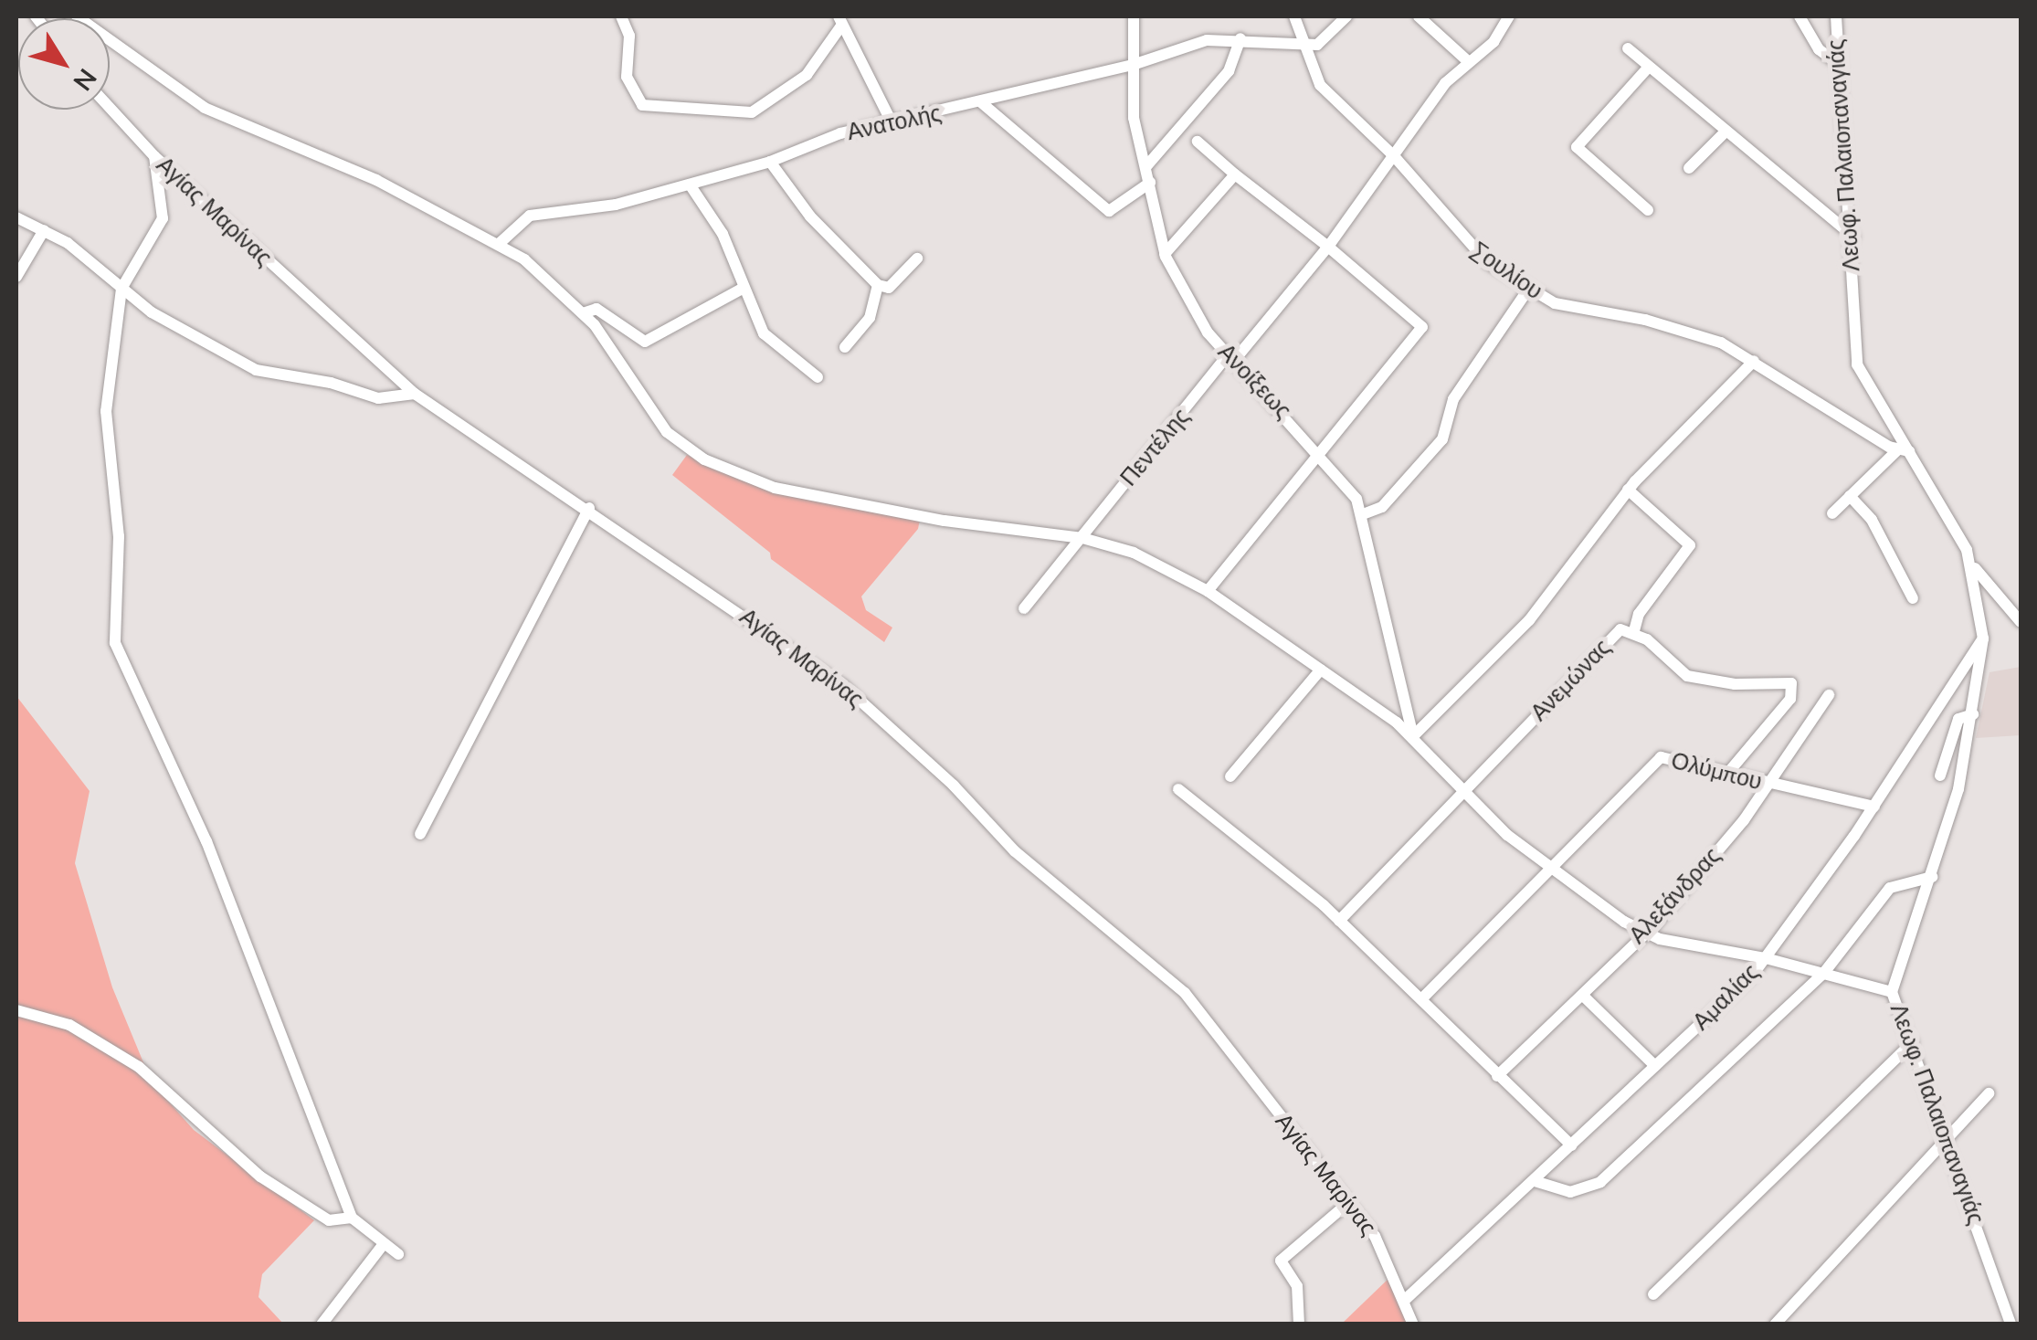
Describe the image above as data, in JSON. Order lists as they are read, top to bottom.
{
  "streets": {
    "street": [
      "Ανατολής",
      "Λεωφ. Παλαιοπαναγιάς",
      "Αγίας Μαρίνας",
      "Σουλίου",
      "Ανοίξεως",
      "Πεντέλης",
      "Ανεμώνας",
      "Ολύμπου",
      "Αλεξάνδρας",
      "Αμαλίας"
    ]
  },
  "crossings": [
    ["Ανατολής", "Σουλίου"],
    ["Ανατολής", "Ανοίξεως"],
    ["Λεωφ. Παλαιοπαναγιάς", "Σουλίου"],
    ["Λεωφ. Παλαιοπαναγιάς", "Αμαλίας"],
    ["Αγίας Μαρίνας", "Αμαλίας"],
    ["Σουλίου", "Πεντέλης"],
    ["Ανοίξεως", "Πεντέλης"],
    ["Ανεμώνας", "Ολύμπου"],
    ["Ολύμπου", "Αλεξάνδρας"],
    ["Ολύμπου", "Αμαλίας"]
  ],
  "north": "bottom right"
}
